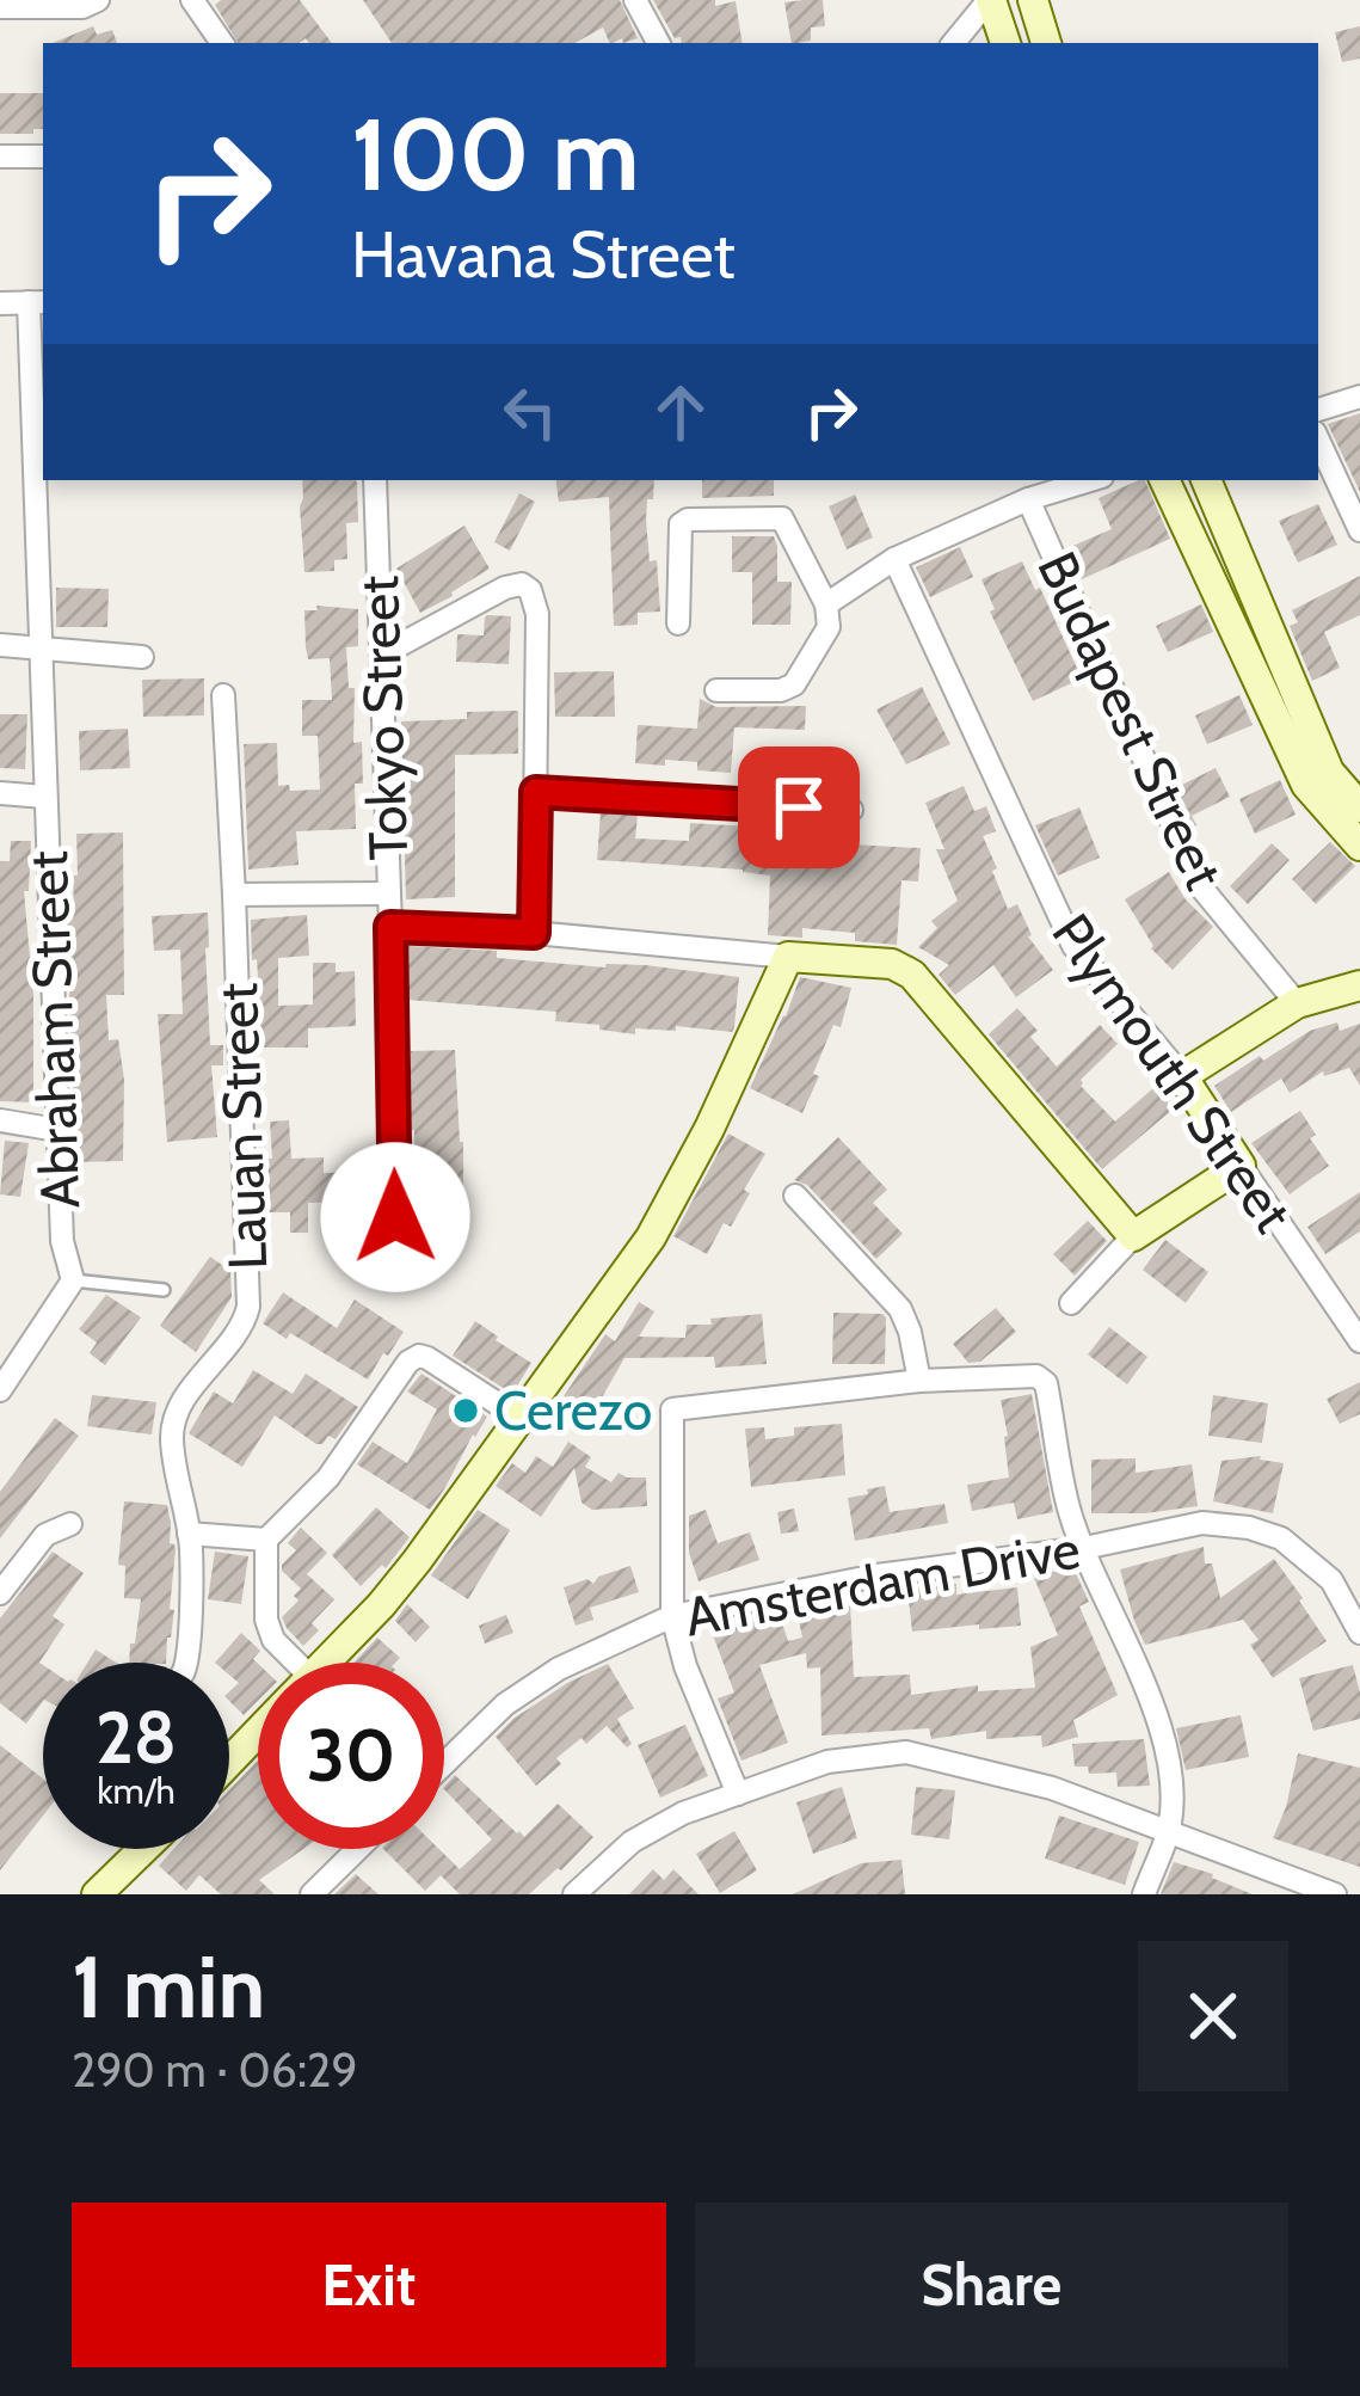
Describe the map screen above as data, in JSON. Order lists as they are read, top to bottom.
{
  "streets": {
    "street": [
      "Tokyo Street",
      "Budapest Street",
      "Abraham Street",
      "Plymouth Street",
      "Lauan Street",
      "Amsterdam Drive"
    ]
  },
  "places": ["Cerezo"],
  "page": {
    "turn": ["100 m", "Havana Street"],
    "speed": "28 km/h",
    "limit": "30",
    "heading": ["1 min", "290 m · 06:29"],
    "buttons": ["Exit", "Share"]
  }
}
